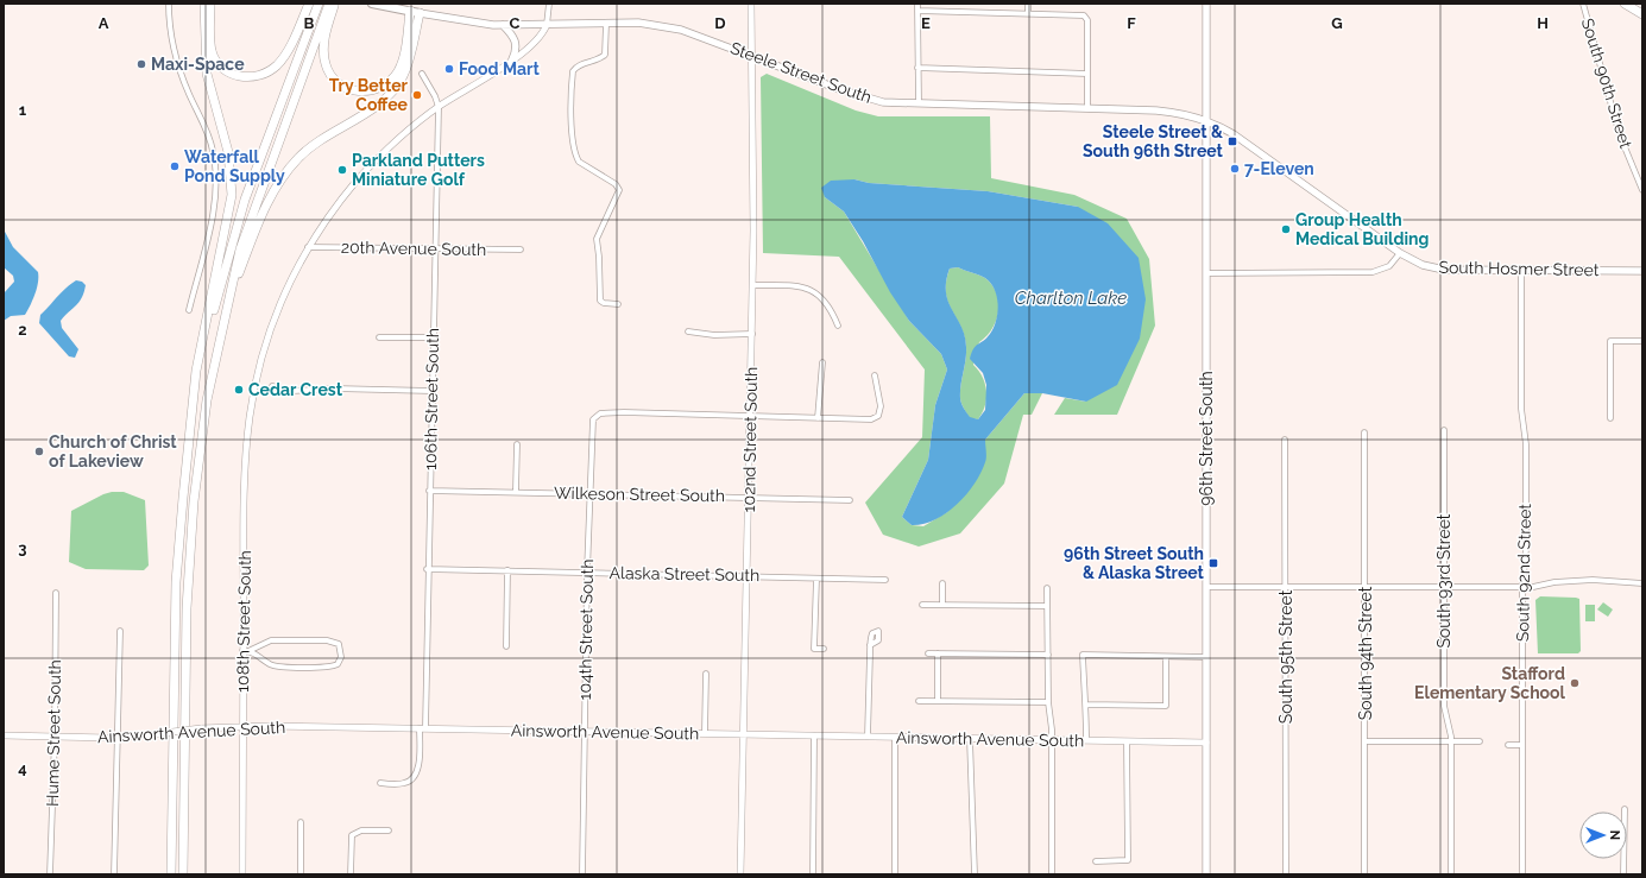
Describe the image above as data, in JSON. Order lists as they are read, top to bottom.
{
  "streets": {
    "main road": ["Steele Street South", "South Hosmer Street", "96th Street South"],
    "street": [
      "South 90th Street",
      "20th Avenue South",
      "106th Street South",
      "102nd Street South",
      "Wilkeson Street South",
      "South 92nd Street",
      "Alaska Street South",
      "South 93rd Street",
      "108th Street South",
      "104th Street South",
      "South 94th Street",
      "South 95th Street",
      "Ainsworth Avenue South",
      "Hume Street South"
    ]
  },
  "crossings": [
    ["Steele Street South", "South Hosmer Street"],
    ["Steele Street South", "96th Street South"],
    ["Steele Street South", "102nd Street South"],
    ["Steele Street South", "108th Street South"],
    ["20th Avenue South", "106th Street South"],
    ["20th Avenue South", "108th Street South"],
    ["South Hosmer Street", "96th Street South"],
    ["South Hosmer Street", "South 92nd Street"],
    ["106th Street South", "Wilkeson Street South"],
    ["106th Street South", "Alaska Street South"],
    ["106th Street South", "108th Street South"],
    ["106th Street South", "Ainsworth Avenue South"],
    ["96th Street South", "Ainsworth Avenue South"],
    ["102nd Street South", "Wilkeson Street South"],
    ["102nd Street South", "Alaska Street South"],
    ["102nd Street South", "104th Street South"],
    ["102nd Street South", "Ainsworth Avenue South"],
    ["Wilkeson Street South", "104th Street South"],
    ["Alaska Street South", "104th Street South"],
    ["108th Street South", "Ainsworth Avenue South"],
    ["104th Street South", "Ainsworth Avenue South"],
    ["Ainsworth Avenue South", "Hume Street South"]
  ],
  "water": ["Charlton Lake"],
  "places": {
    "other": [
      "Maxi-Space",
      "Food Mart",
      "Try Better Coffee",
      "Waterfall Pond Supply",
      "7-Eleven",
      "Parkland Putters Miniature Golf",
      "Group Health Medical Building",
      "Cedar Crest",
      "Church of Christ of Lakeview",
      "Stafford Elementary School"
    ],
    "transit": ["Steele Street & South 96th Street", "96th Street South & Alaska Street"]
  },
  "north": "right",
  "grid": {
    "columns": [
      "A",
      "B",
      "C",
      "D",
      "E",
      "F",
      "G",
      "H"
    ],
    "rows": [
      "1",
      "2",
      "3",
      "4"
    ]
  }
}
